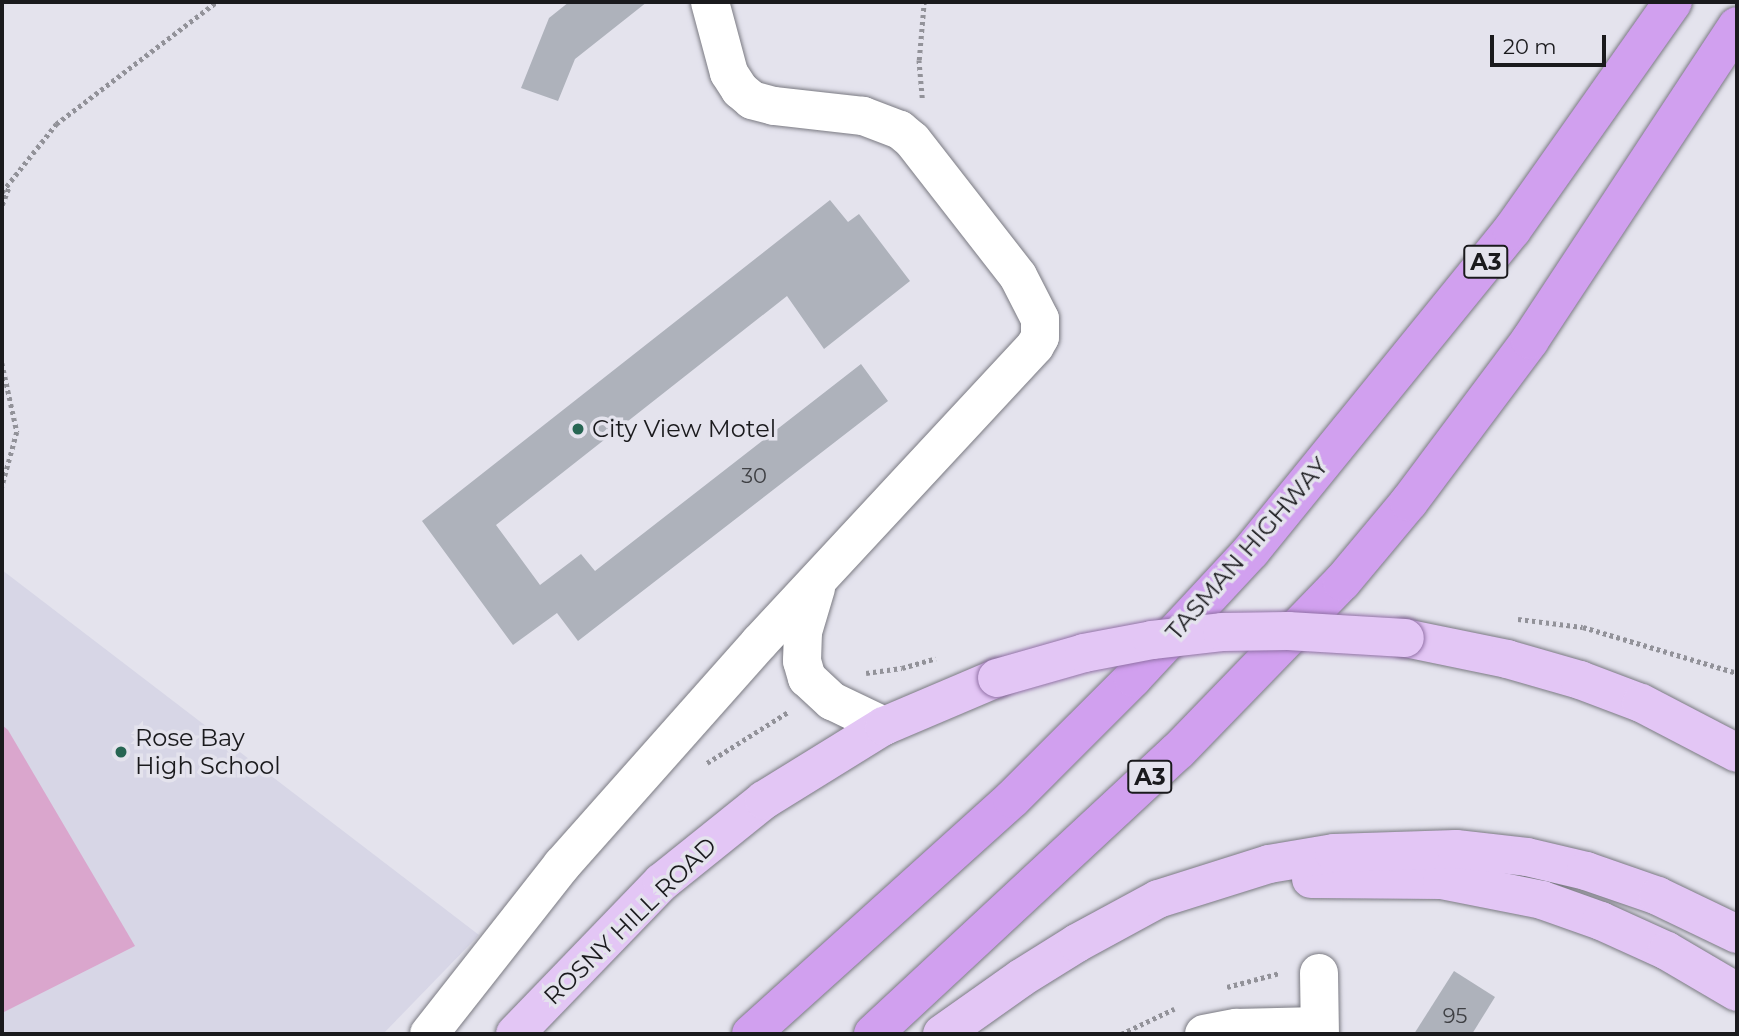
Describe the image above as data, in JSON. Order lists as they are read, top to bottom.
{
  "streets": {
    "highway": ["A3", "TASMAN HIGHWAY"],
    "main road": ["ROSNY HILL ROAD"]
  },
  "places": ["City View Motel", "Rose Bay High School"],
  "house_numbers": ["30", "95"],
  "scale_bar": "20 m"
}
